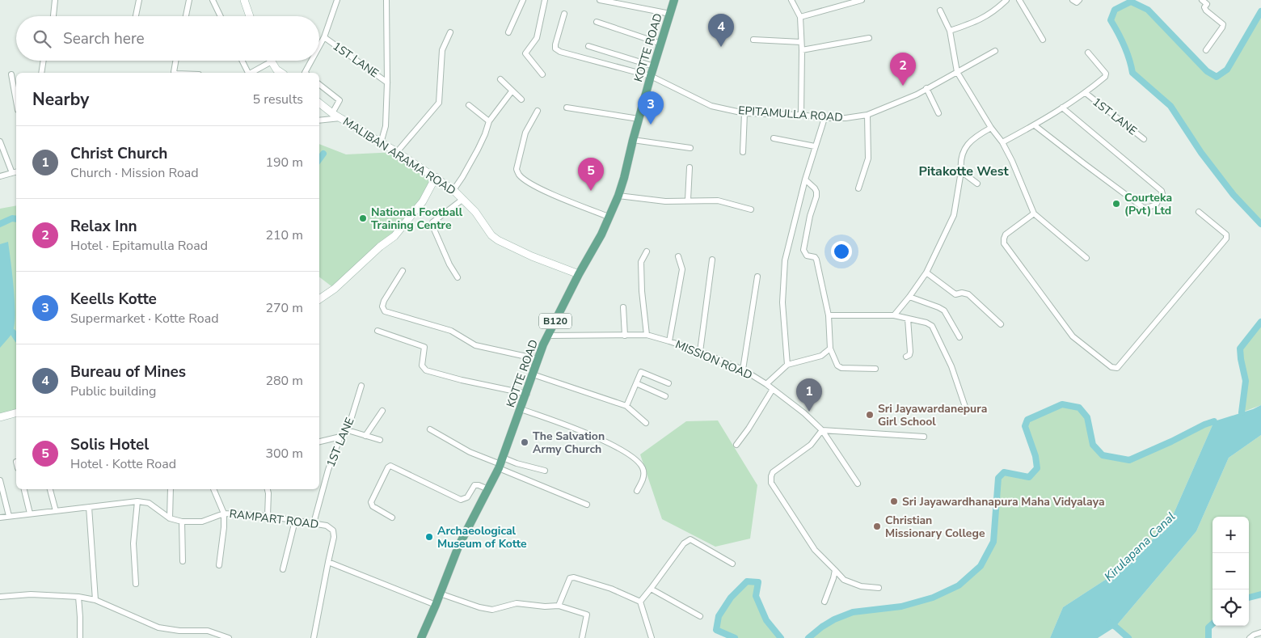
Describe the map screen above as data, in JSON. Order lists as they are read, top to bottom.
{
  "streets": {
    "main road": ["KOTTE ROAD", "B120"],
    "street": [
      "1ST LANE",
      "EPITAMULLA ROAD",
      "MALIBAN ARAMA ROAD",
      "MISSION ROAD",
      "RAMPART ROAD"
    ]
  },
  "crossings": [
    ["KOTTE ROAD", "EPITAMULLA ROAD"],
    ["KOTTE ROAD", "MALIBAN ARAMA ROAD"],
    ["KOTTE ROAD", "MISSION ROAD"],
    ["1ST LANE", "RAMPART ROAD"]
  ],
  "districts": ["Pitakotte West"],
  "water": ["Kirulapana Canal"],
  "places": [
    "Courteka (Pvt) Ltd",
    "National Football Training Centre",
    "Sri Jayawardanepura Girl School",
    "The Salvation Army Church",
    "Sri Jayawardhanapura Maha Vidyalaya",
    "Christian Missionary College",
    "Archaeological Museum of Kotte"
  ],
  "page": {
    "pins": [
      "4",
      "2",
      "3",
      "5",
      "1"
    ],
    "search": "Search here",
    "heading": ["Nearby", "5 results"],
    "list": [
      {
        "mark": "1",
        "name": "Christ Church",
        "note": "Church · Mission Road",
        "value": "190 m"
      },
      {
        "mark": "2",
        "name": "Relax Inn",
        "note": "Hotel · Epitamulla Road",
        "value": "210 m"
      },
      {
        "mark": "3",
        "name": "Keells Kotte",
        "note": "Supermarket · Kotte Road",
        "value": "270 m"
      },
      {
        "mark": "4",
        "name": "Bureau of Mines",
        "note": "Public building",
        "value": "280 m"
      },
      {
        "mark": "5",
        "name": "Solis Hotel",
        "note": "Hotel · Kotte Road",
        "value": "300 m"
      }
    ],
    "map_buttons": ["+", "−"]
  }
}
